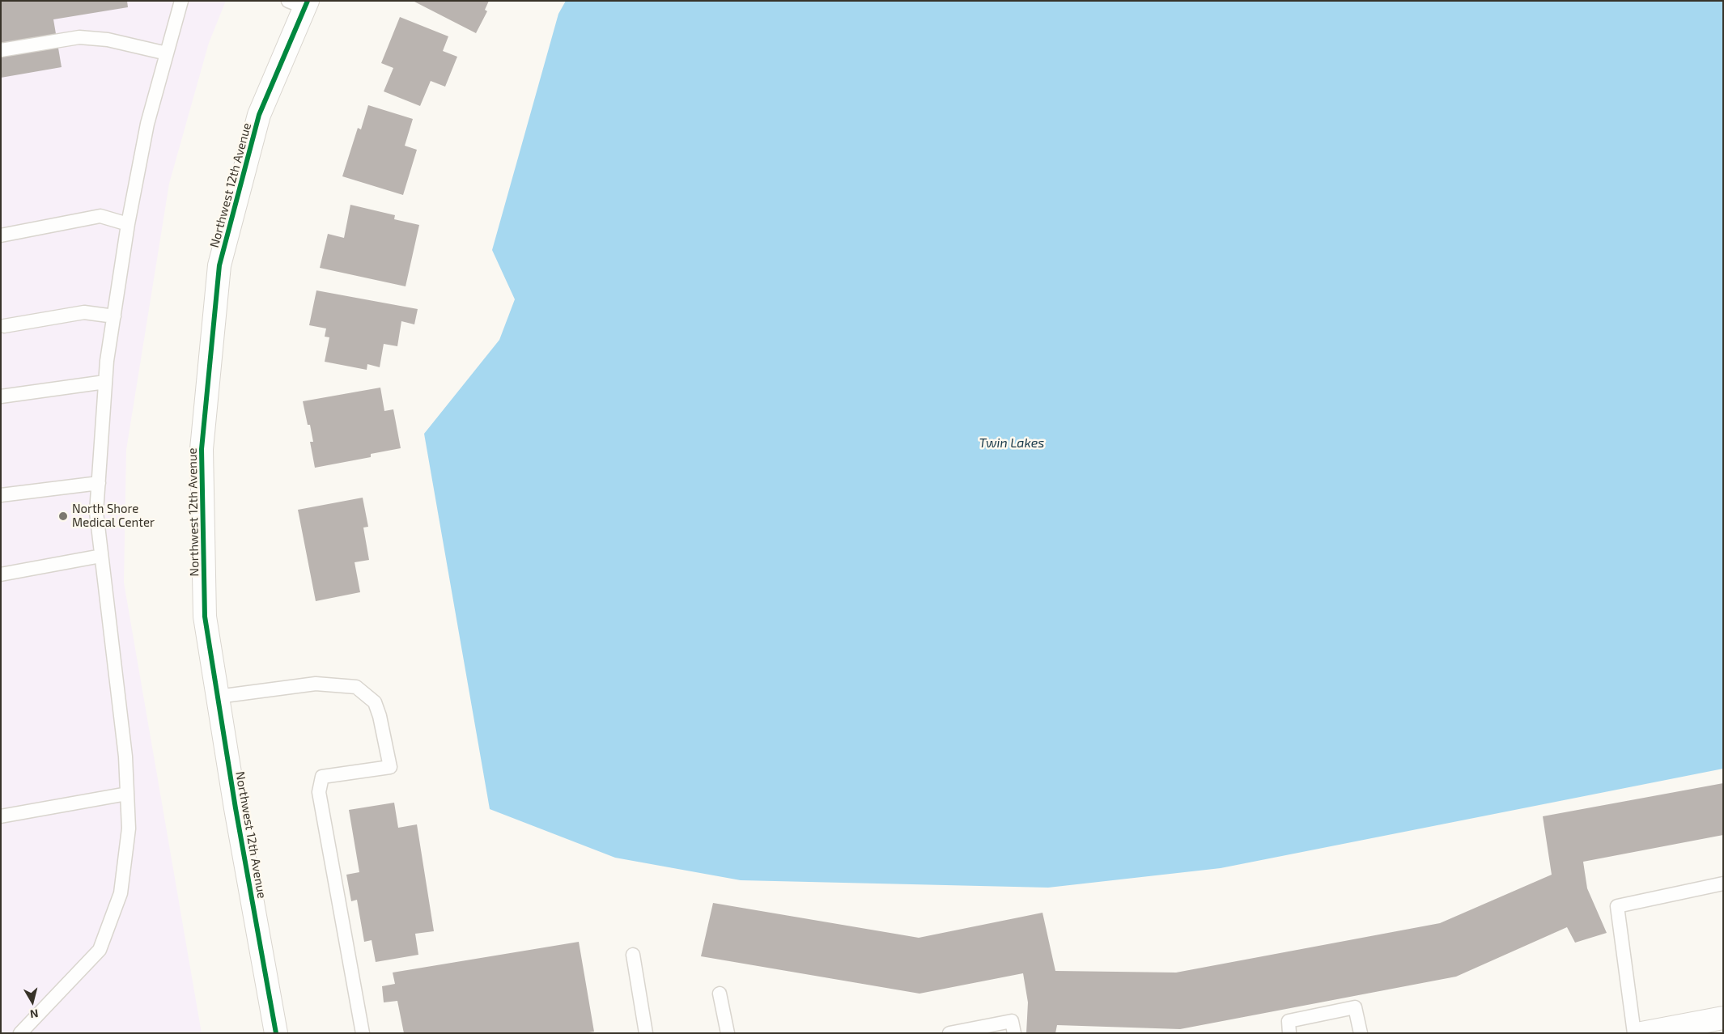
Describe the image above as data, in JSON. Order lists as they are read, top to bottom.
{
  "streets": {
    "street": ["Northwest 12th Avenue"]
  },
  "water": ["Twin Lakes"],
  "places": ["North Shore Medical Center"],
  "north": "bottom"
}
